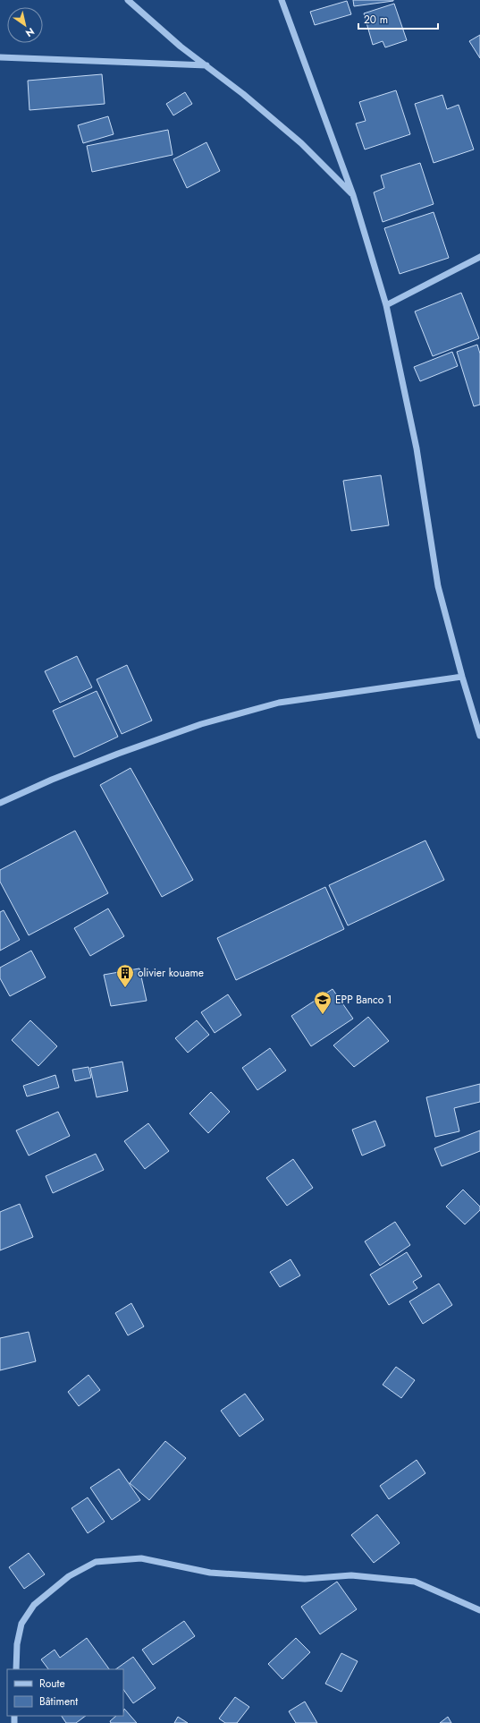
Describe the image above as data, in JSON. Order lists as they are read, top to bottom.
{
  "places": {
    "building": ["olivier kouame"],
    "school or university": ["EPP Banco 1"]
  },
  "legend": ["Route", "Bâtiment"],
  "scale_bar": "20 m",
  "north": "bottom right"
}
